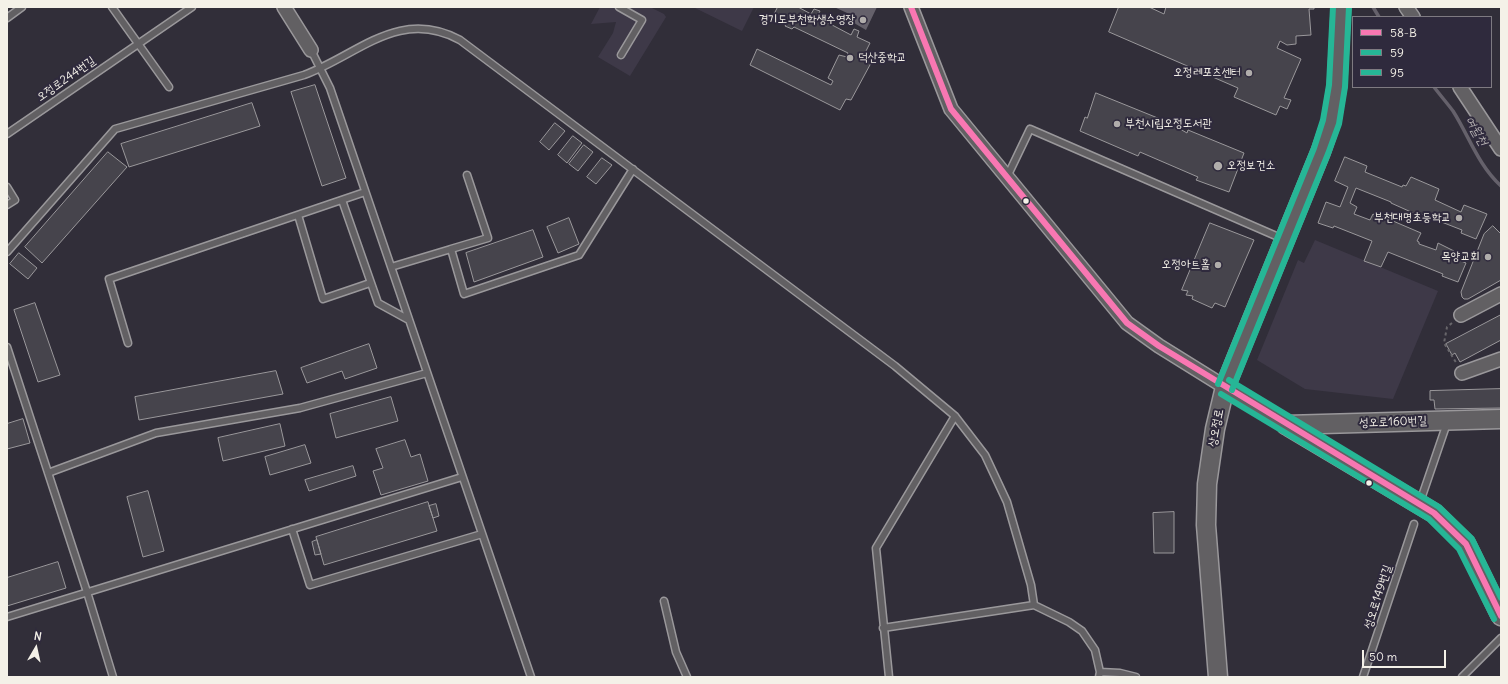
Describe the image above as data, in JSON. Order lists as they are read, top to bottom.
{
  "streets": {
    "street": ["성오로160번길", "상오정로"],
    "lane": ["오정로244번길", "성오로149번길"]
  },
  "water": ["여월천"],
  "places": [
    "경기도부천학생수영장",
    "덕산중학교",
    "오정레포츠센터",
    "부천시립오정도서관",
    "오정보건소",
    "부천대명초등학교",
    "목양교회",
    "오정아트홀"
  ],
  "lines": ["transit line 58-B", "transit line 59", "transit line 95"],
  "legend": ["58-B", "59", "95"],
  "scale_bar": "50 m",
  "north": "top"
}
